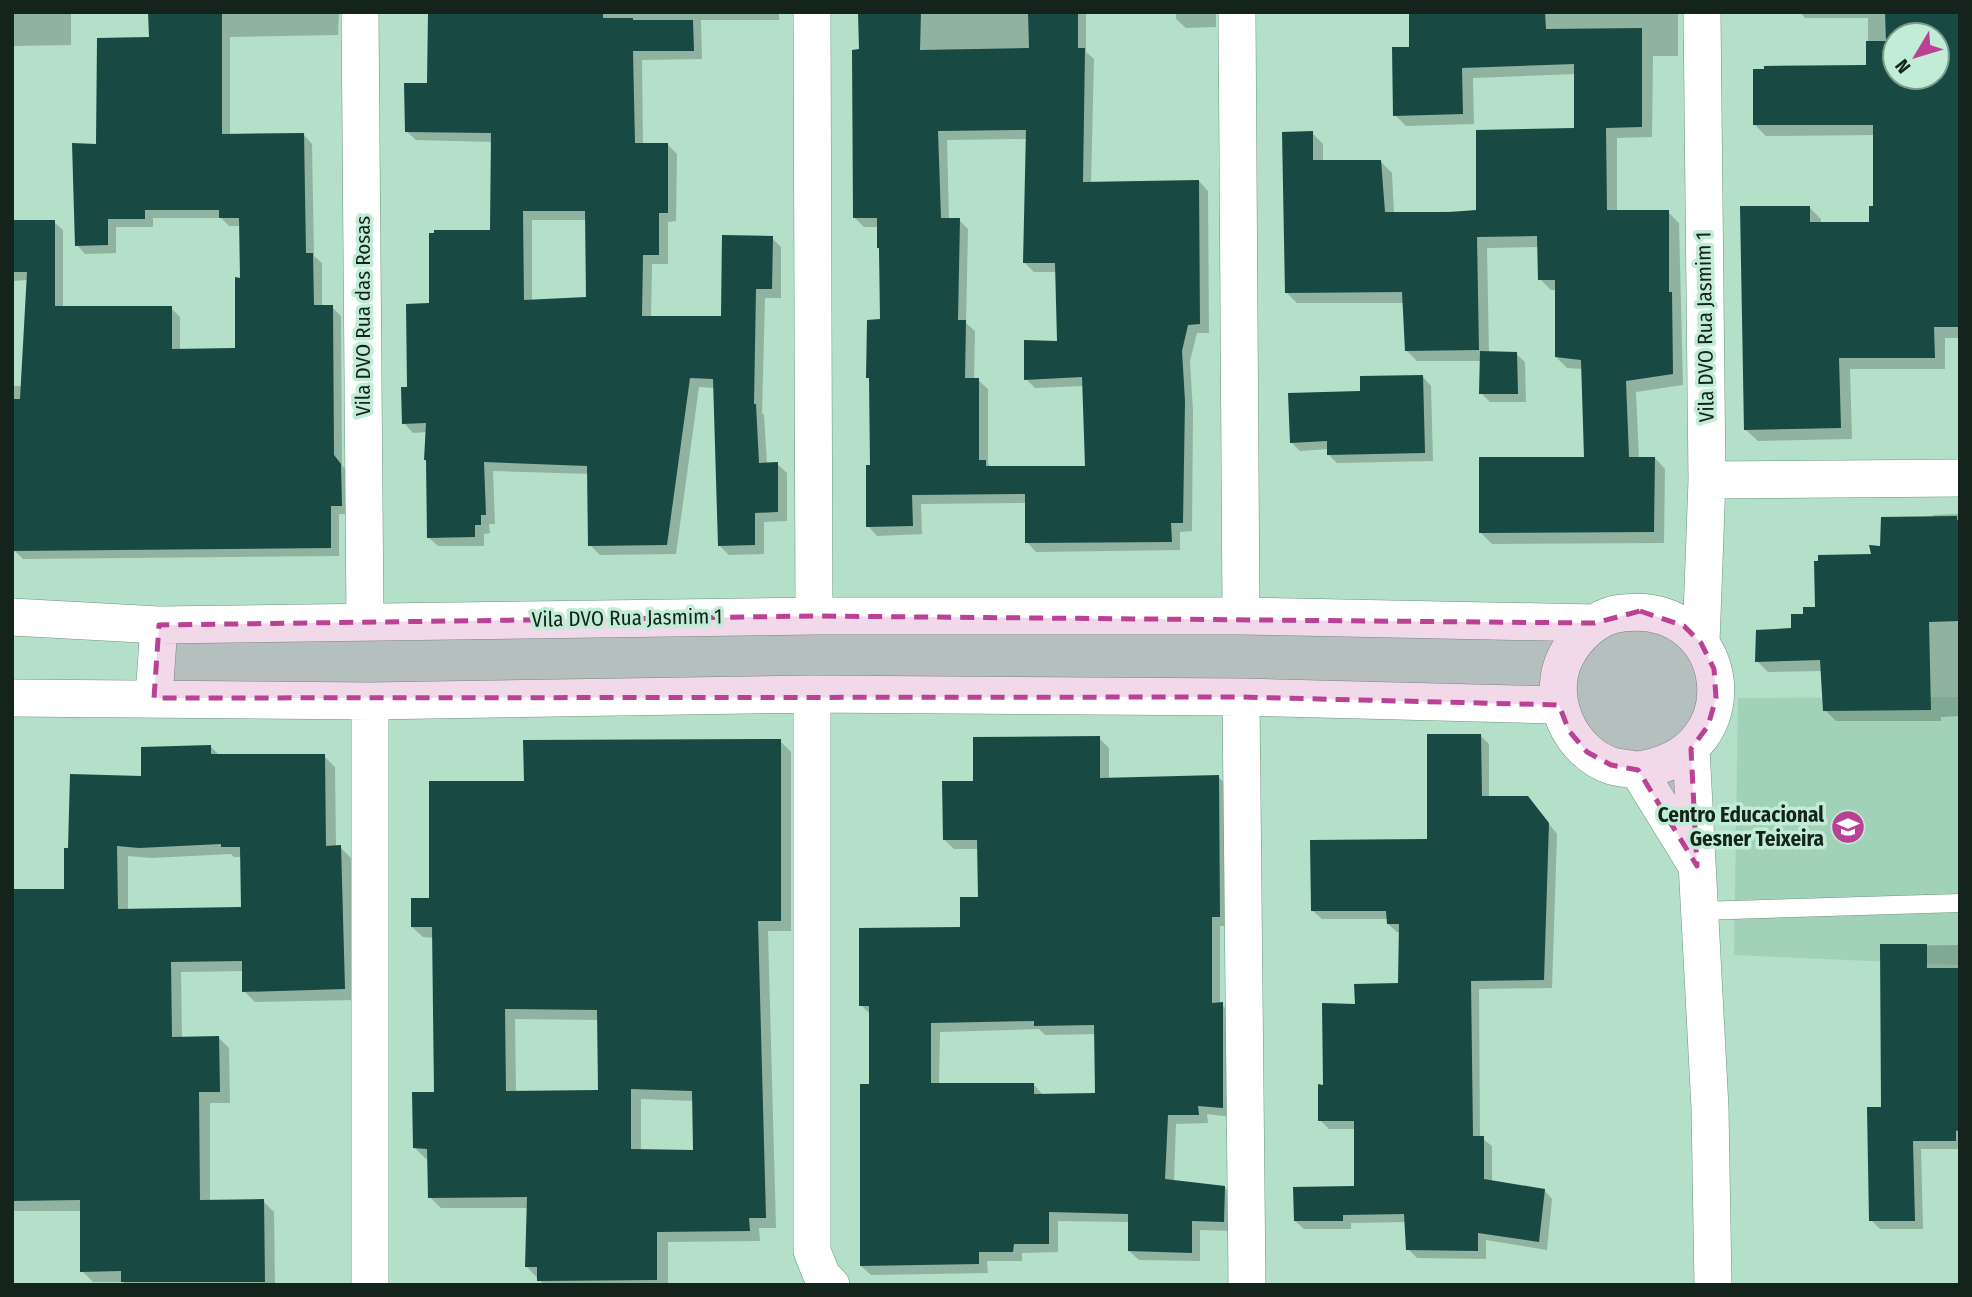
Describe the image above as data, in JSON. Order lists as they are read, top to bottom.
{
  "streets": {
    "street": ["Vila DVO Rua das Rosas", "Vila DVO Rua Jasmim 1"]
  },
  "crossings": [
    ["Vila DVO Rua das Rosas", "Vila DVO Rua Jasmim 1"]
  ],
  "places": {
    "school or university": ["Centro Educacional Gesner Teixeira"]
  },
  "north": "bottom left"
}
